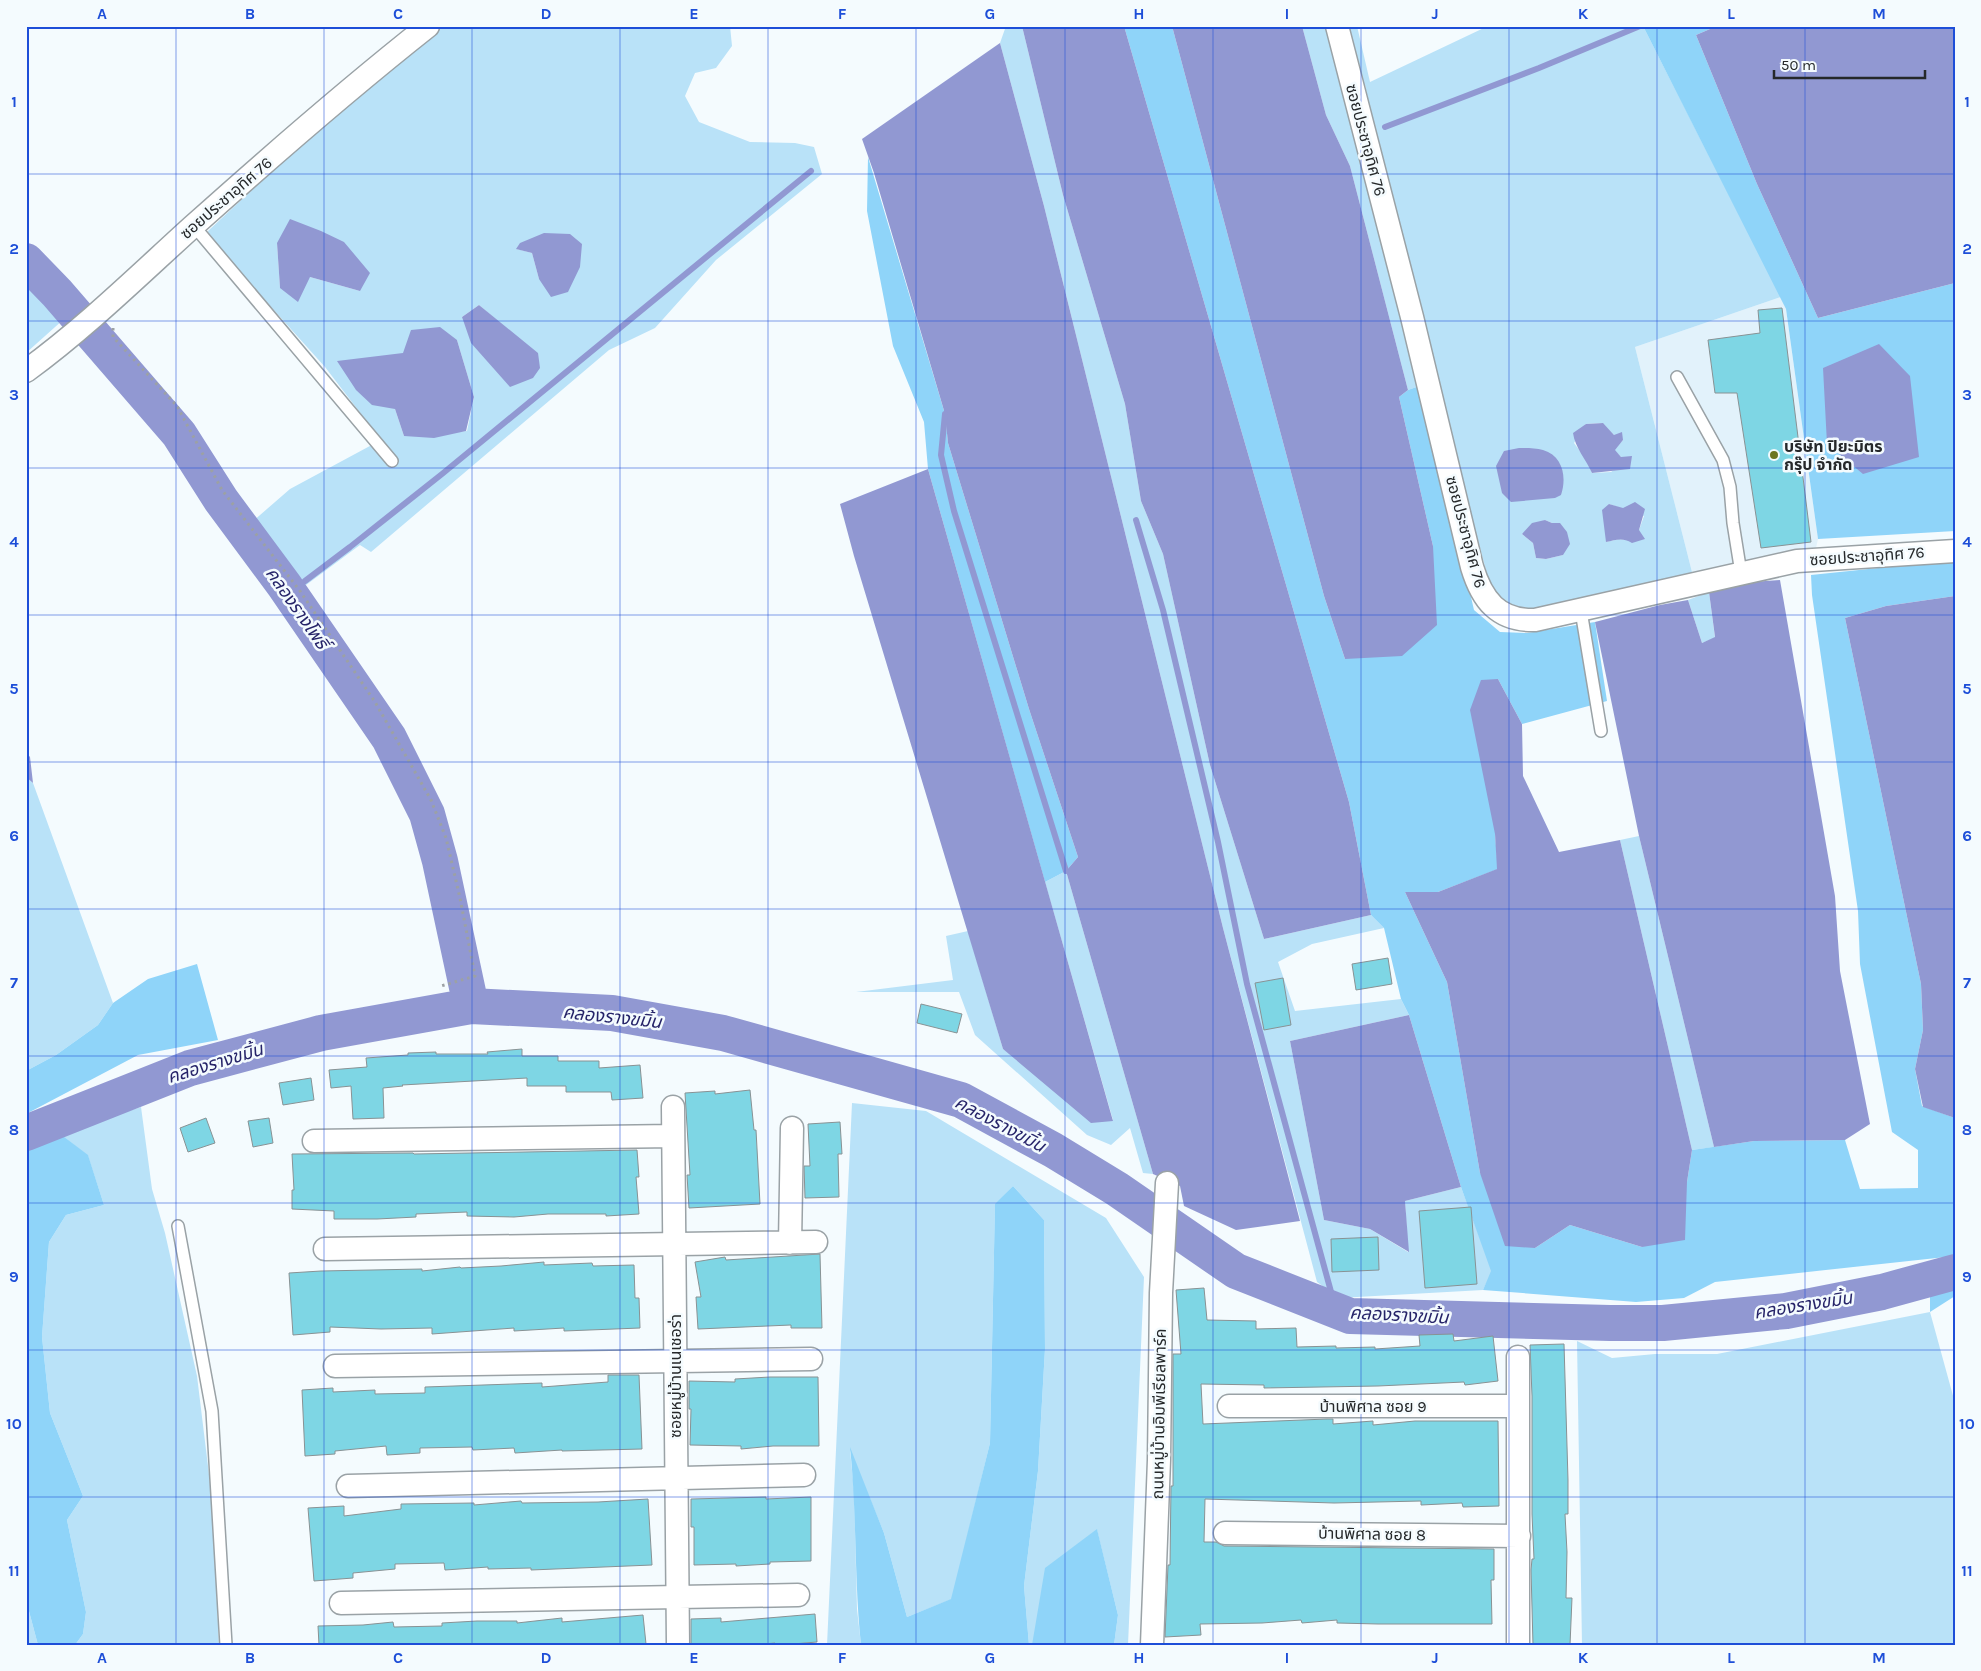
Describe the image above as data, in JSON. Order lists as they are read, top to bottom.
{
  "streets": {
    "street": [
      "ซอยประชาอุทิศ 76",
      "ซอยหมู่บ้านเนเชอร่า",
      "บ้านพิศาล ซอย 9",
      "ถนนหมู่บ้านอิมพีเรียลพาร์ค",
      "บ้านพิศาล ซอย 8"
    ]
  },
  "water": ["คลองรางโพธิ์", "คลองรางขมิ้น"],
  "places": ["บริษัท ปิยะมิตร กรุ๊ป จำกัด"],
  "scale_bar": "50 m",
  "grid": {
    "columns": [
      "A",
      "B",
      "C",
      "D",
      "E",
      "F",
      "G",
      "H",
      "I",
      "J",
      "K",
      "L",
      "M"
    ],
    "rows": [
      "1",
      "2",
      "3",
      "4",
      "5",
      "6",
      "7",
      "8",
      "9",
      "10",
      "11"
    ]
  }
}
